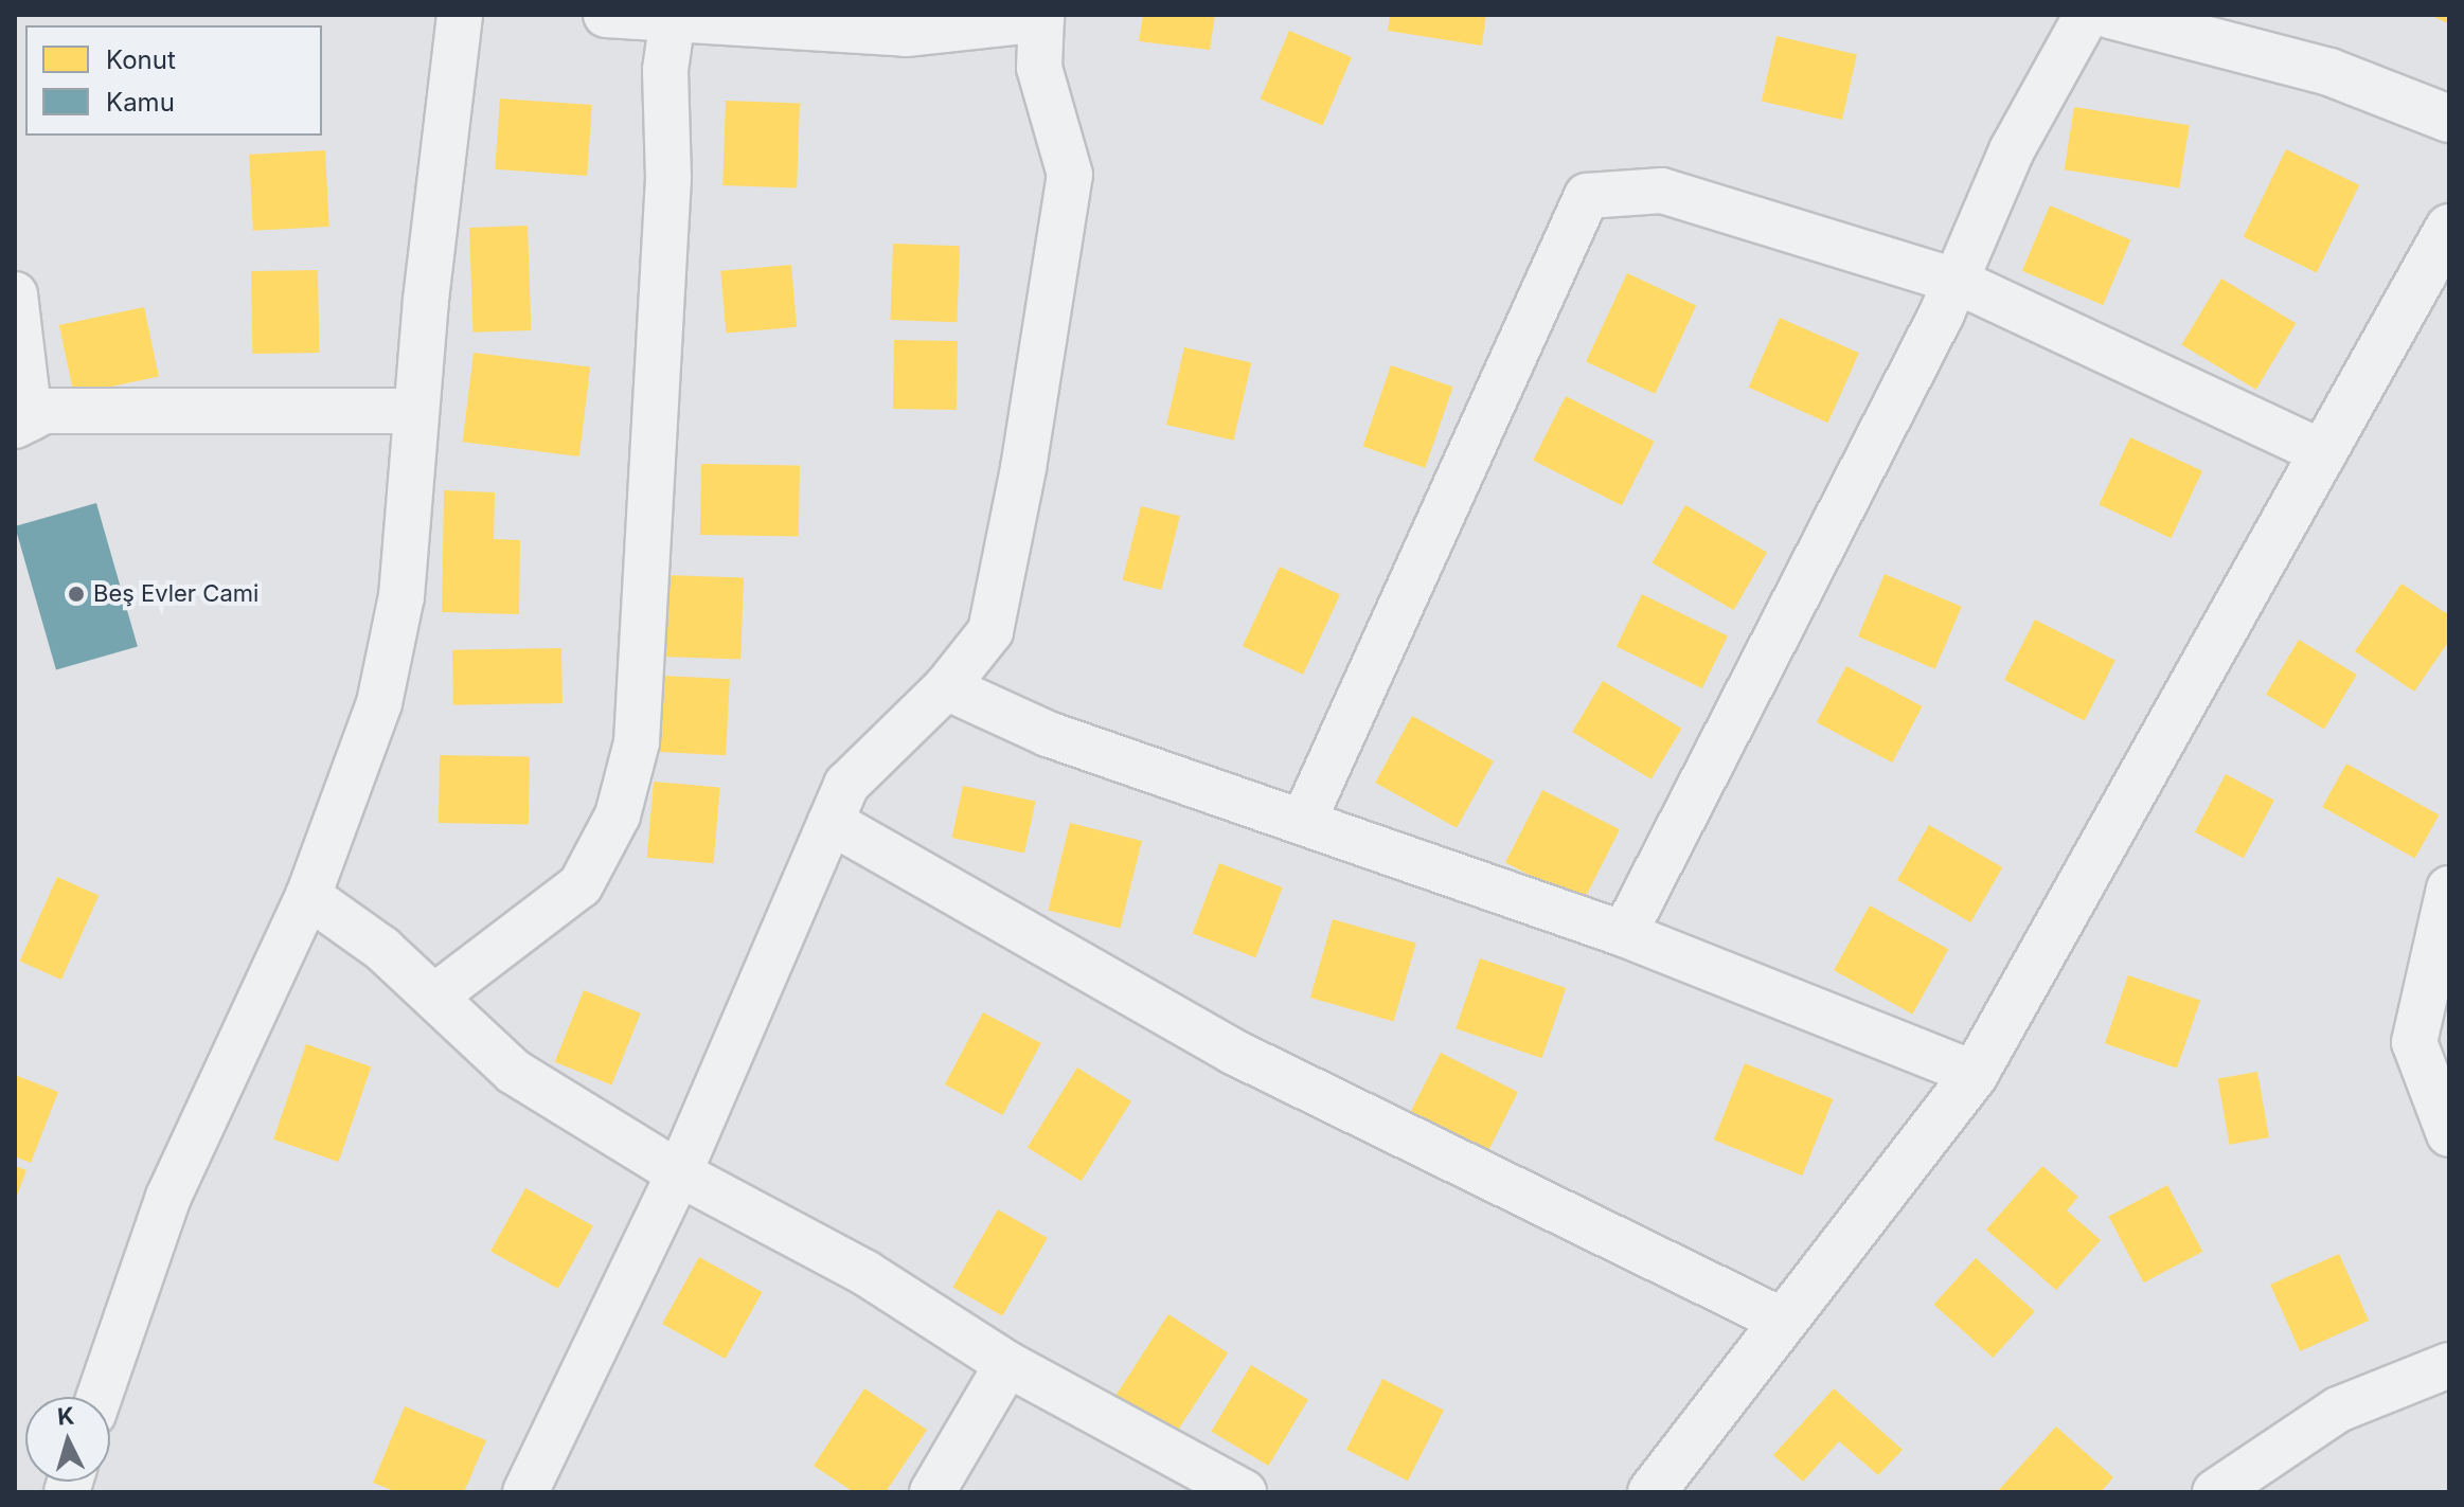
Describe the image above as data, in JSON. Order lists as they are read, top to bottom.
{
  "places": ["Beş Evler Cami"],
  "legend": ["Konut", "Kamu"],
  "north": "top"
}
